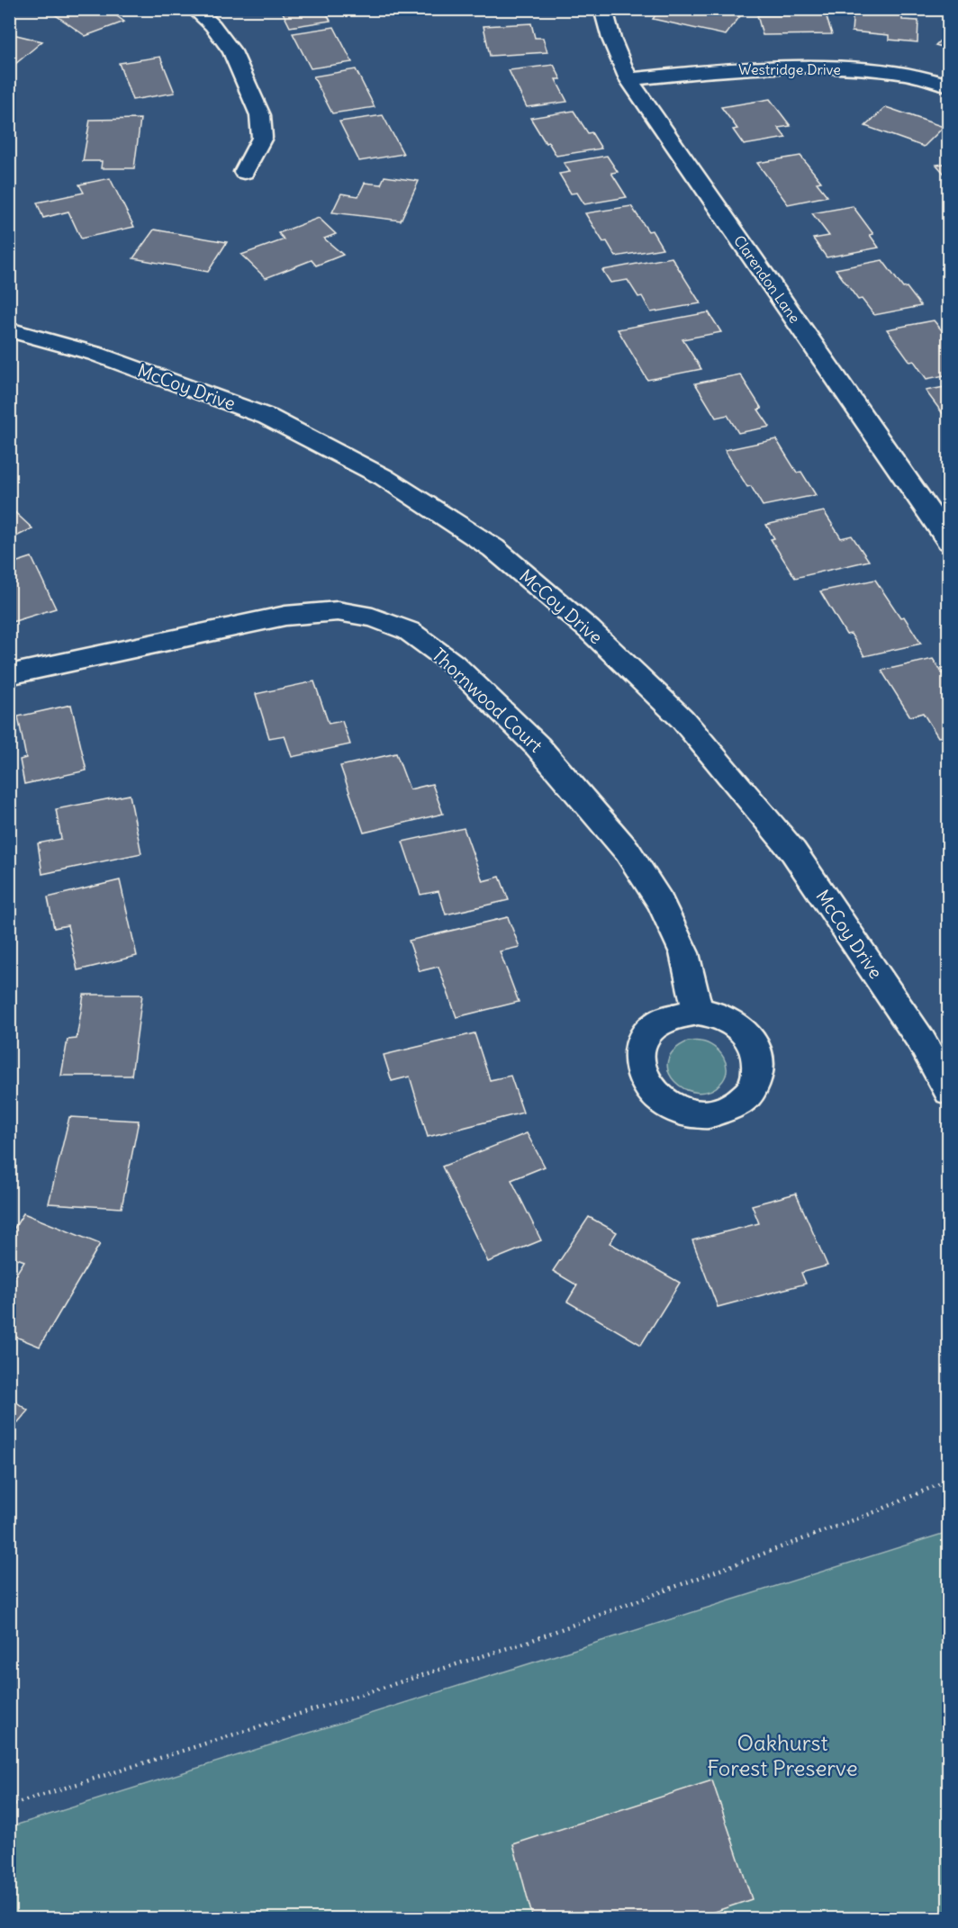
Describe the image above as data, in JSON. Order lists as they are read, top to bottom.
{
  "streets": {
    "street": [
      "Westridge Drive",
      "Clarendon Lane",
      "McCoy Drive",
      "Thornwood Court"
    ]
  },
  "crossings": [
    ["Westridge Drive", "Clarendon Lane"]
  ],
  "parks": ["Oakhurst Forest Preserve"]
}
